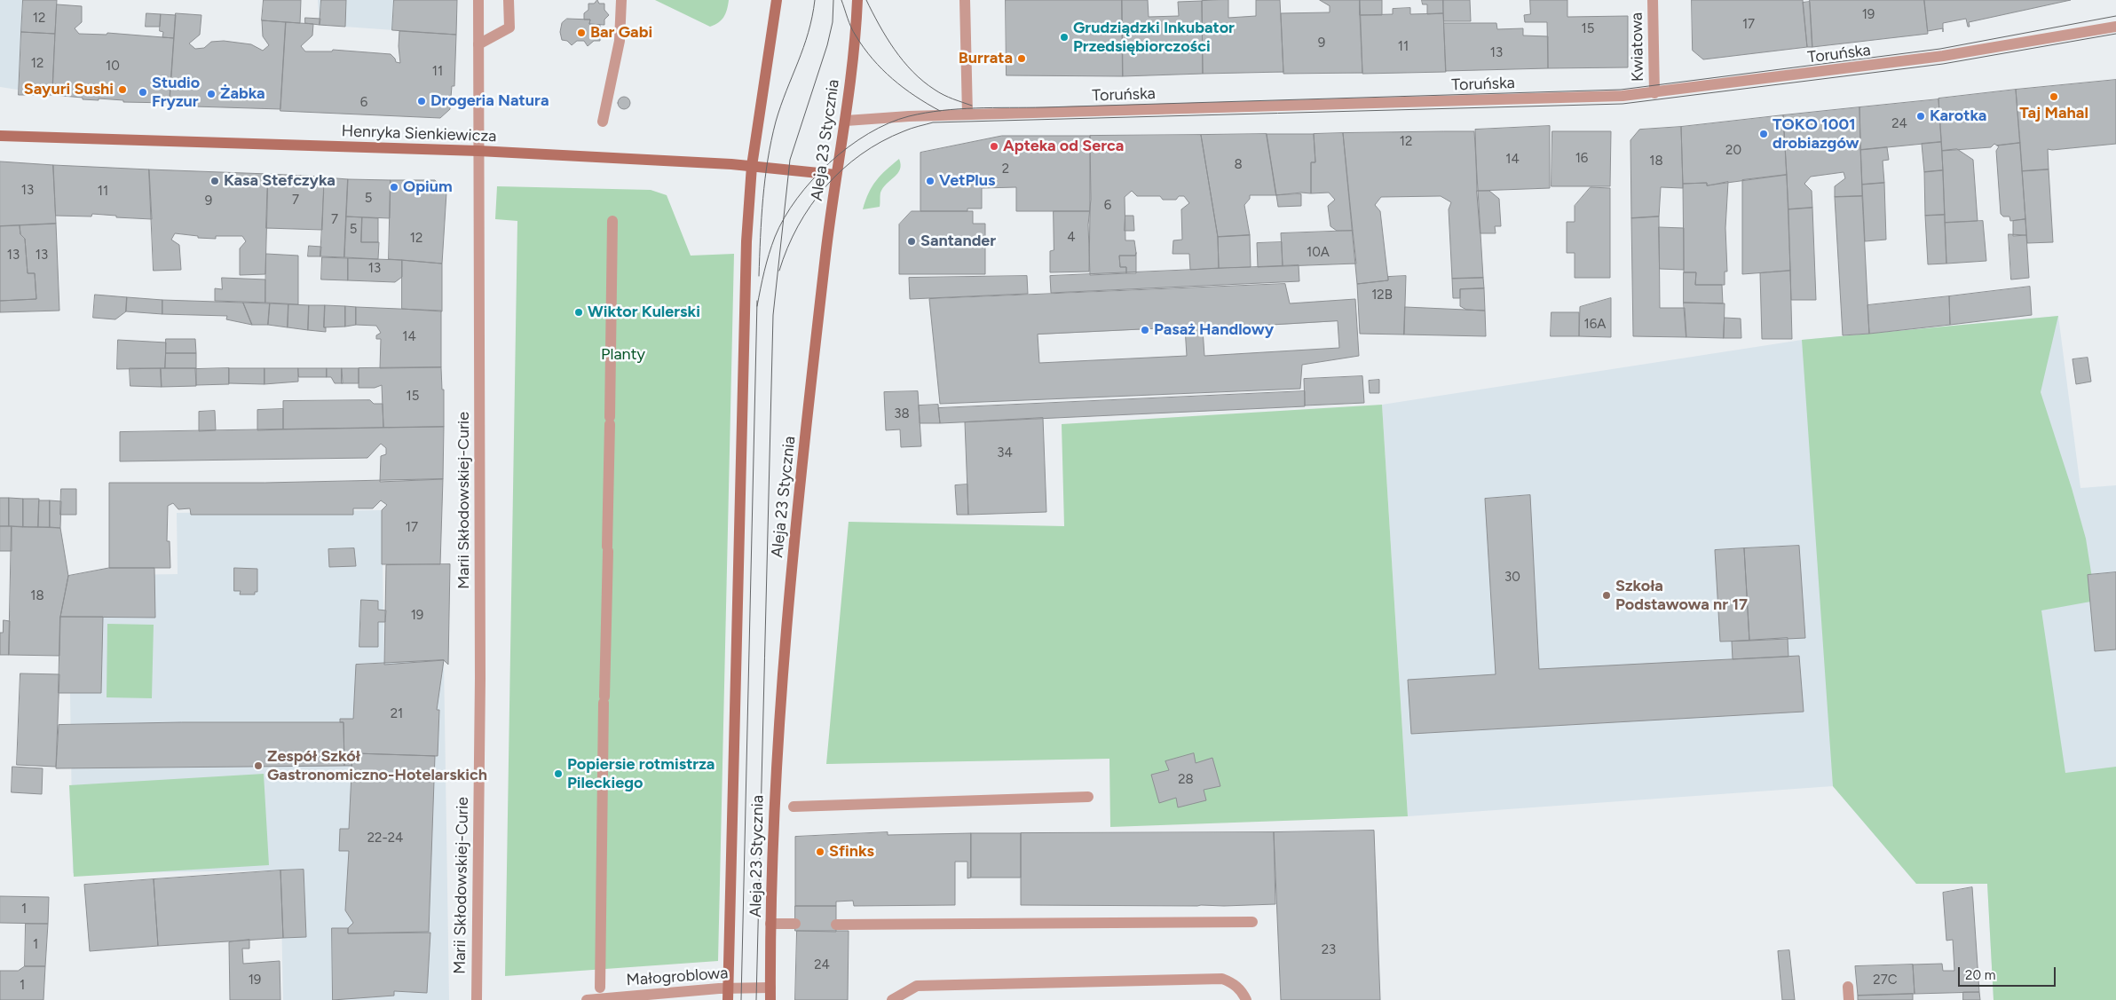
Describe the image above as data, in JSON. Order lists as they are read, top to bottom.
{
  "streets": {
    "street": [
      "Kwiatowa",
      "Toruńska",
      "Henryka Sienkiewicza",
      "Aleja 23 Stycznia",
      "Marii Skłodowskiej-Curie",
      "Małogroblowa"
    ]
  },
  "crossings": [
    ["Kwiatowa", "Toruńska"],
    ["Toruńska", "Aleja 23 Stycznia"],
    ["Henryka Sienkiewicza", "Aleja 23 Stycznia"],
    ["Henryka Sienkiewicza", "Marii Skłodowskiej-Curie"],
    ["Aleja 23 Stycznia", "Małogroblowa"]
  ],
  "parks": ["Planty"],
  "places": [
    "Bar Gabi",
    "Grudziądzki Inkubator Przedsiębiorczości",
    "Burrata",
    "Sayuri Sushi",
    "Studio Fryzur",
    "Żabka",
    "Taj Mahal",
    "Drogeria Natura",
    "Karotka",
    "TOKO 1001 drobiazgów",
    "Apteka od Serca",
    "Kasa Stefczyka",
    "VetPlus",
    "Opium",
    "Santander",
    "Wiktor Kulerski",
    "Pasaż Handlowy",
    "Szkoła Podstawowa nr 17",
    "Zespół Szkół Gastronomiczno-Hotelarskich",
    "Popiersie rotmistrza Pileckiego",
    "Sfinks"
  ],
  "house_numbers": [
    "19",
    "12",
    "17",
    "15",
    "9",
    "11",
    "13",
    "12",
    "10",
    "11",
    "6",
    "24",
    "12",
    "20",
    "16",
    "14",
    "18",
    "8",
    "2",
    "13",
    "11",
    "5",
    "7",
    "9",
    "6",
    "7",
    "5",
    "4",
    "12",
    "10A",
    "13",
    "13",
    "13",
    "12B",
    "16A",
    "14",
    "15",
    "38",
    "34",
    "17",
    "30",
    "18",
    "19",
    "21",
    "28",
    "22-24",
    "1",
    "1",
    "23",
    "24",
    "19",
    "27C",
    "1"
  ],
  "scale_bar": "20 m"
}
